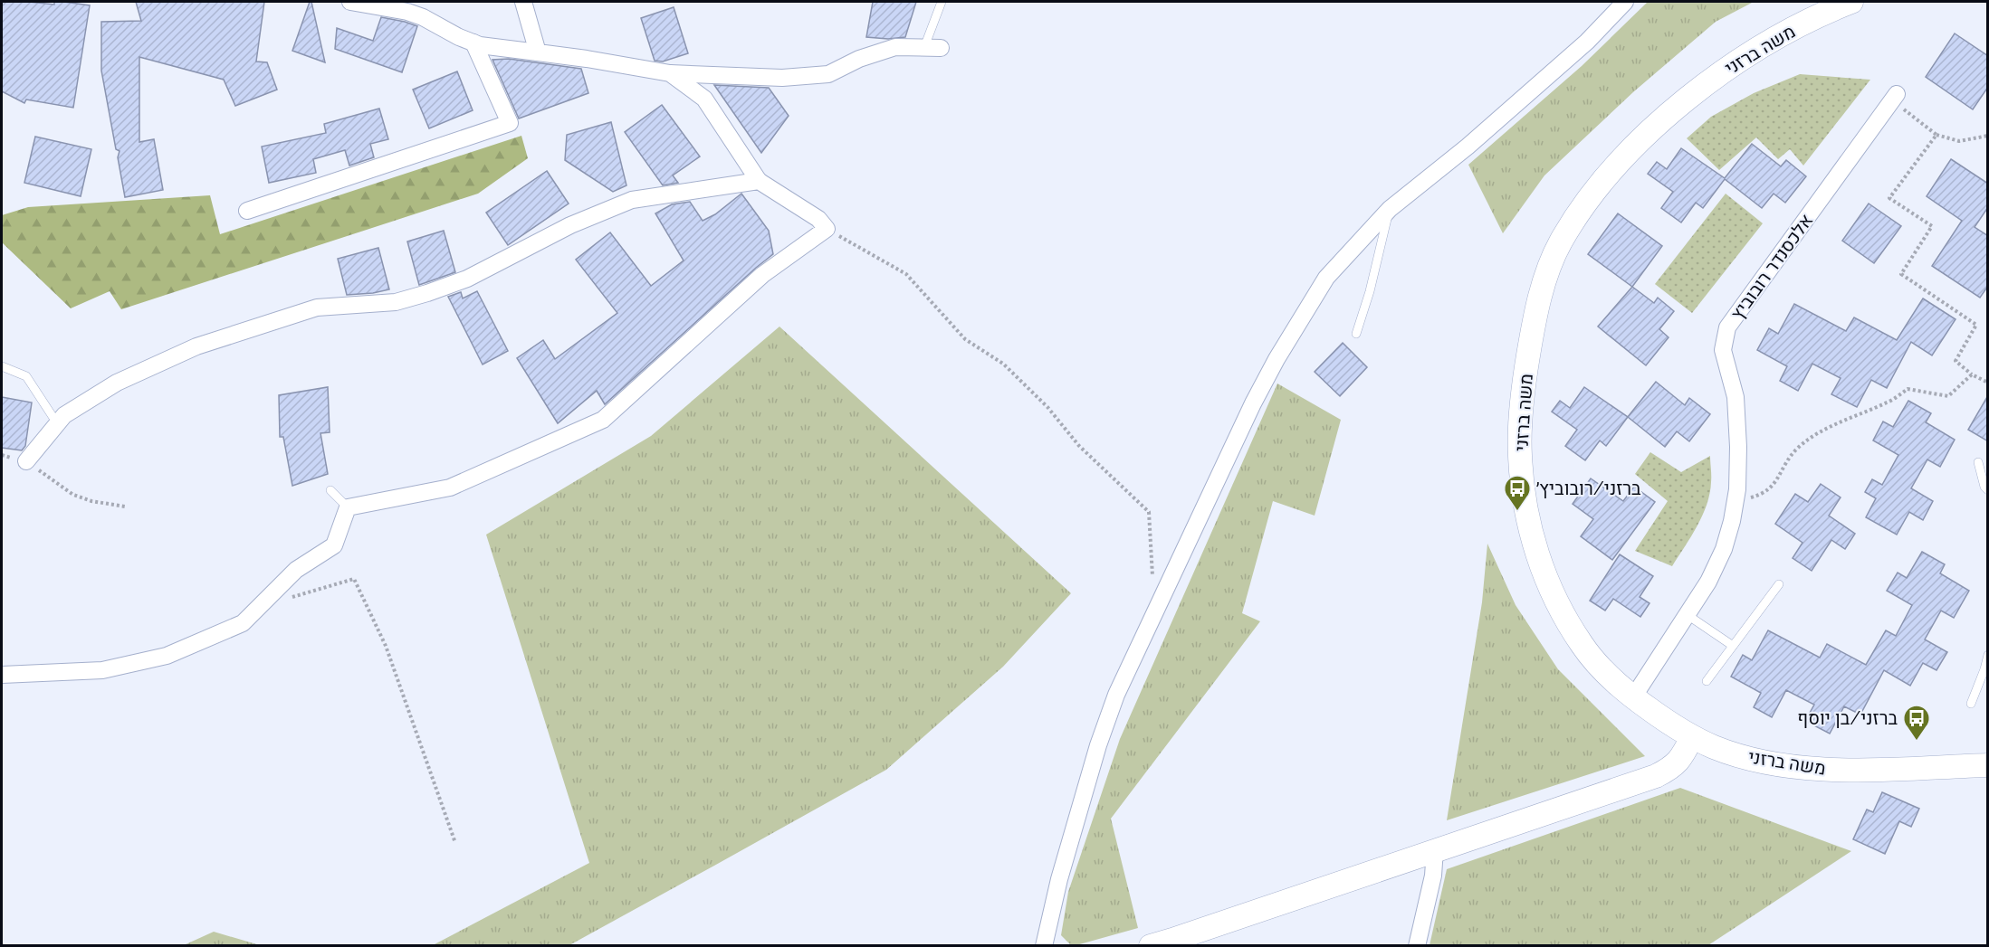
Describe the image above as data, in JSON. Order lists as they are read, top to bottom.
{
  "streets": {
    "street": ["משה ברזני", "אלכסנדר רובוביץ"]
  },
  "crossings": [
    ["משה ברזני", "אלכסנדר רובוביץ"]
  ],
  "places": {
    "bus stop": ["ברזני/רובוביץ׳", "ברזני/בן יוסף"]
  }
}
